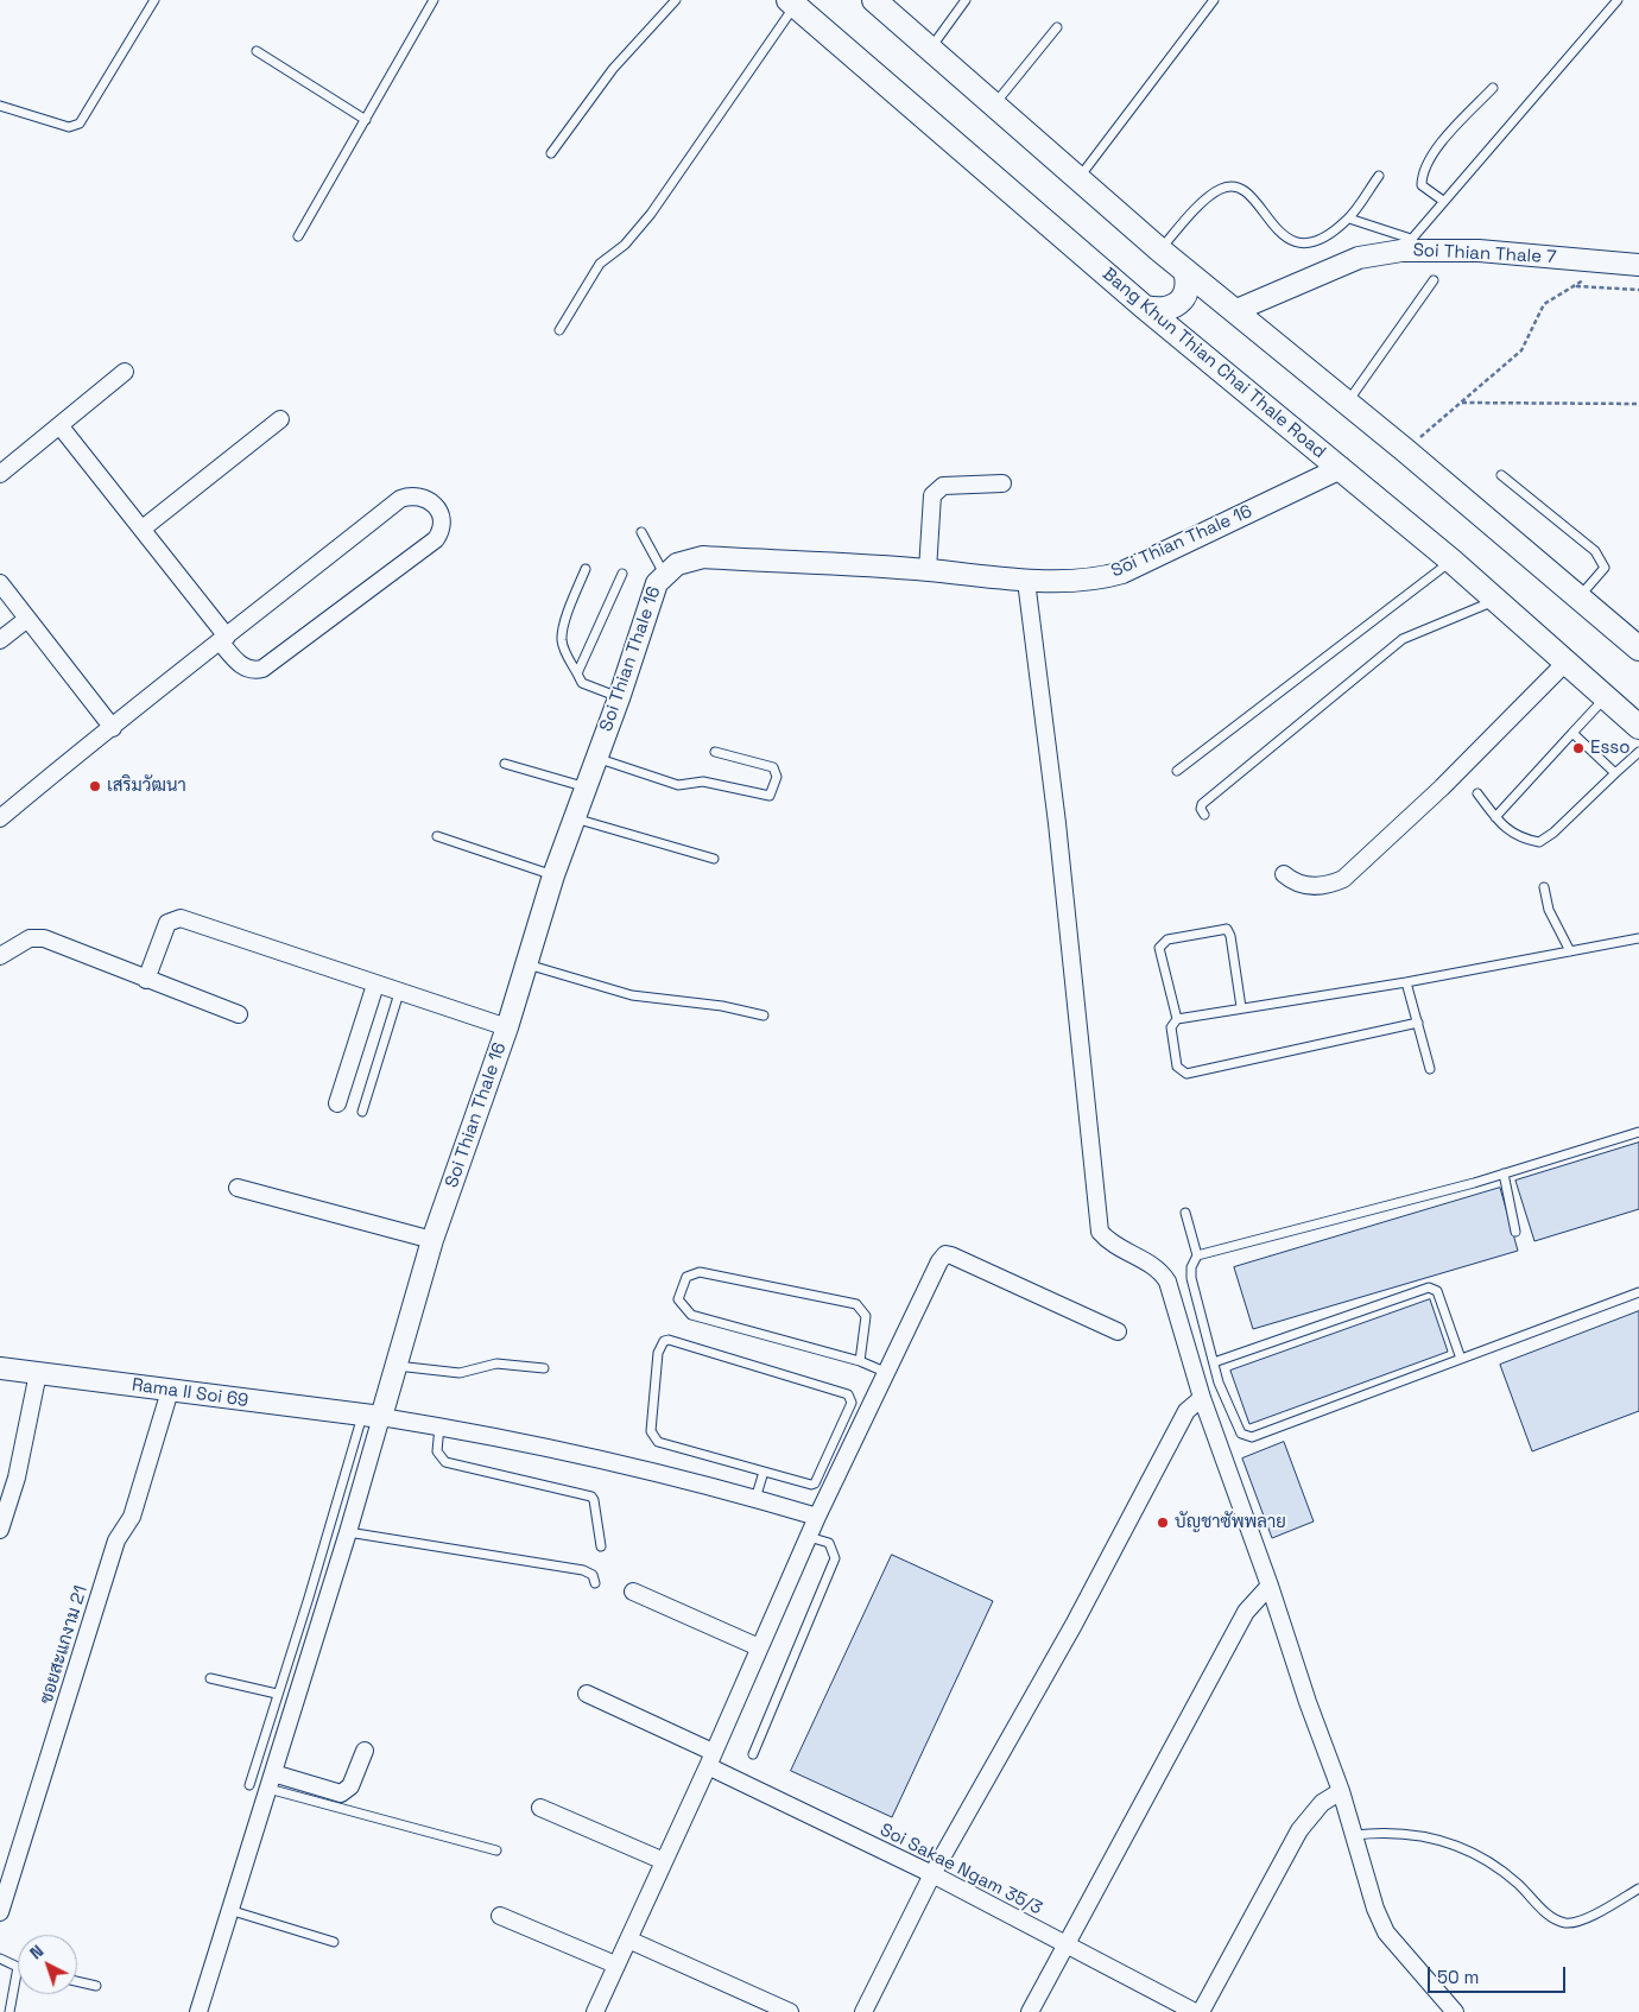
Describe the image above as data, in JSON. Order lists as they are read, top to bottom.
{
  "streets": {
    "main road": ["Bang Khun Thian Chai Thale Road"],
    "street": [
      "Soi Thian Thale 7",
      "Soi Thian Thale 16",
      "Rama II Soi 69",
      "ซอยสะแกงาม 21",
      "Soi Sakae Ngam 35/3"
    ]
  },
  "crossings": [
    ["Bang Khun Thian Chai Thale Road", "Soi Thian Thale 16"],
    ["Soi Thian Thale 16", "Rama II Soi 69"],
    ["Rama II Soi 69", "ซอยสะแกงาม 21"]
  ],
  "places": ["Esso", "เสริมวัฒนา", "บัญชาซัพพลาย"],
  "scale_bar": "50 m",
  "north": "top left"
}
